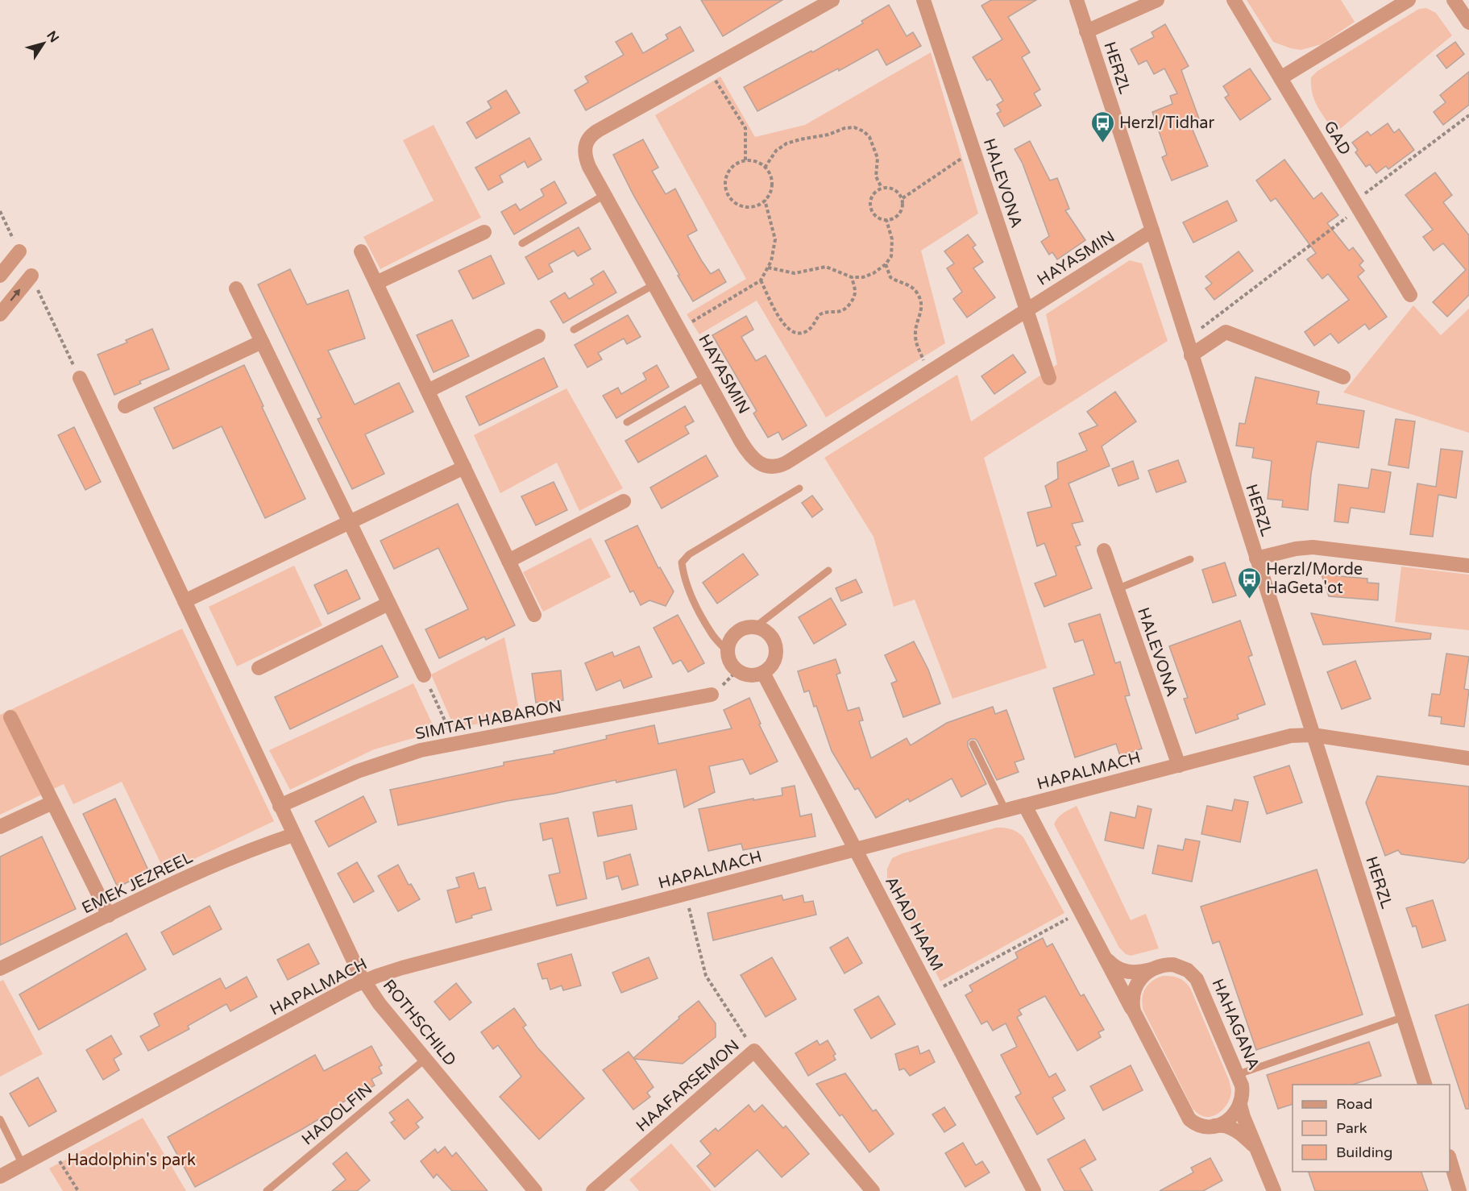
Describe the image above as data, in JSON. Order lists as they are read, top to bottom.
{
  "streets": {
    "street": [
      "HERZL",
      "GAD",
      "HALEVONA",
      "HAYASMIN",
      "SIMTAT HABARON",
      "HAPALMACH",
      "EMEK JEZREEL",
      "AHAD HAAM",
      "ROTHSCHILD",
      "HAHAGANA",
      "HAAFARSEMON"
    ],
    "lane": ["HADOLFIN"]
  },
  "crossings": [
    ["HERZL", "HAYASMIN"],
    ["HERZL", "HAPALMACH"],
    ["HALEVONA", "HAYASMIN"],
    ["HALEVONA", "HAPALMACH"],
    ["SIMTAT HABARON", "ROTHSCHILD"],
    ["HAPALMACH", "AHAD HAAM"],
    ["HAPALMACH", "ROTHSCHILD"],
    ["HAPALMACH", "HAHAGANA"],
    ["EMEK JEZREEL", "ROTHSCHILD"],
    ["ROTHSCHILD", "HADOLFIN"]
  ],
  "parks": ["Hadolphin's park"],
  "places": {
    "bus stop": ["Herzl/Tidhar", "Herzl/Morde HaGeta'ot"]
  },
  "legend": ["Road", "Park", "Building"],
  "north": "top right"
}
